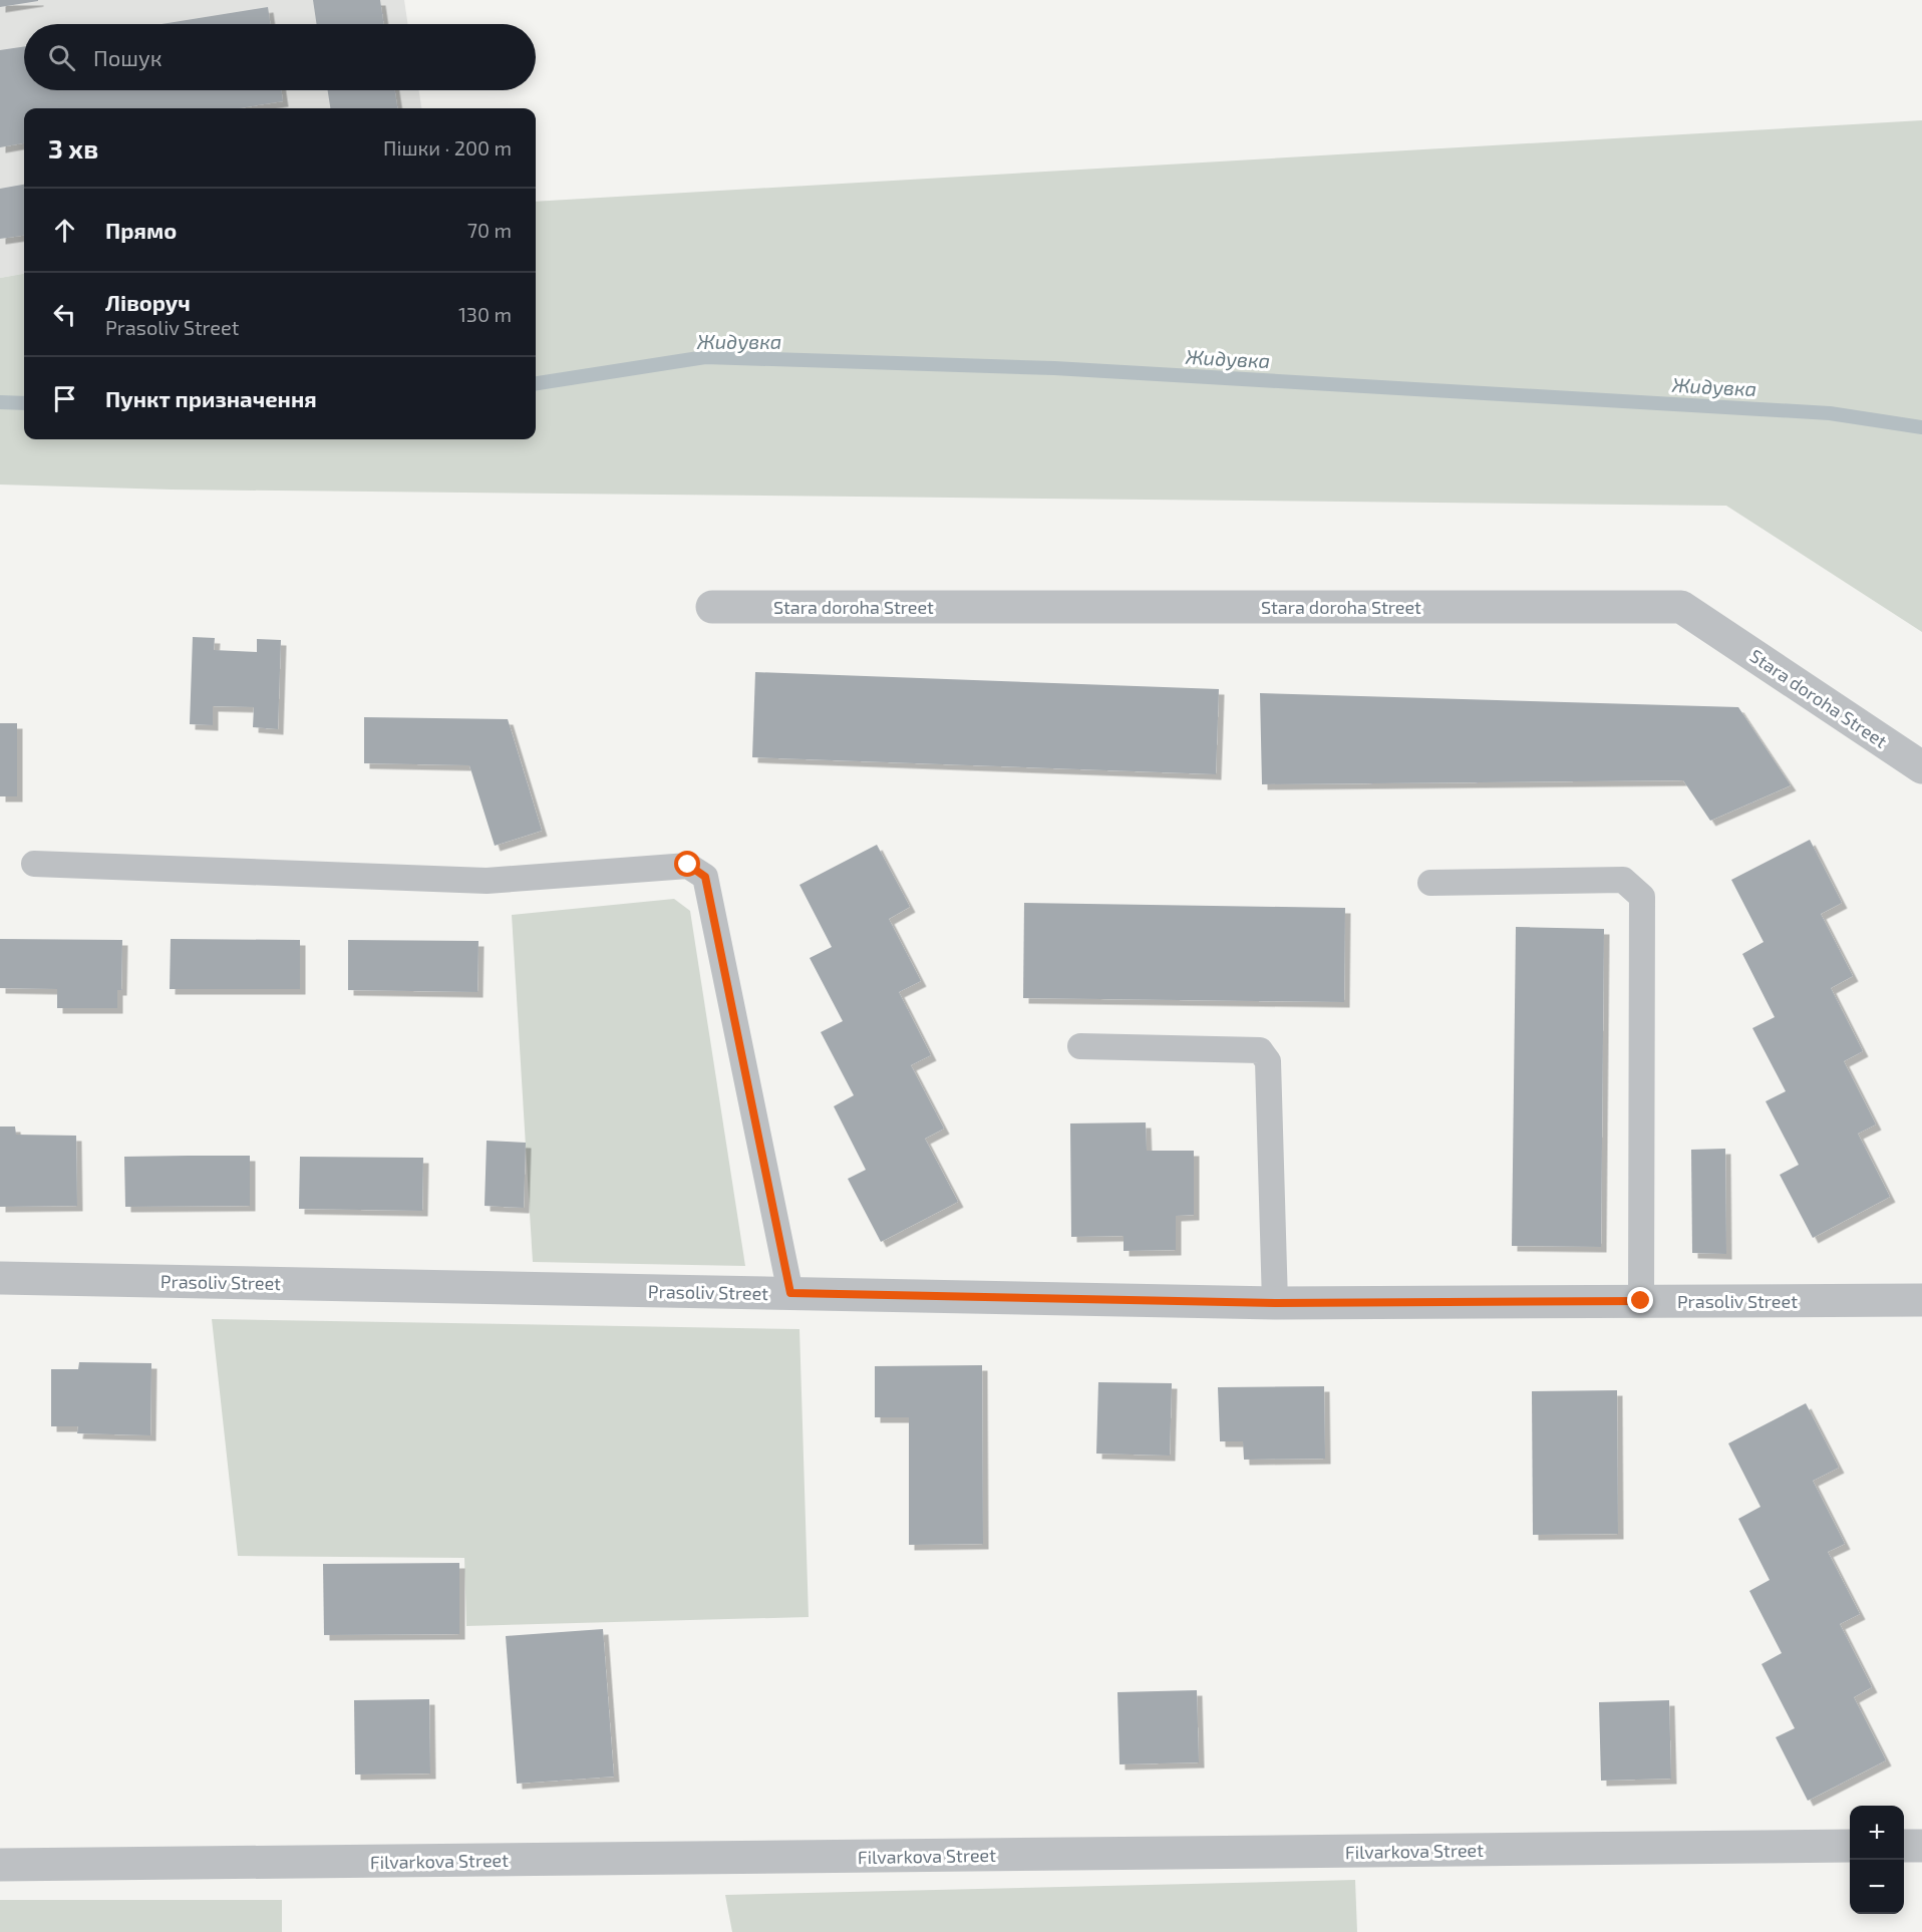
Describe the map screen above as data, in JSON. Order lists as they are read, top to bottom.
{
  "streets": {
    "street": ["Stara doroha Street", "Prasoliv Street", "Filvarkova Street"]
  },
  "water": ["Жидувка"],
  "page": {
    "search": "Пошук",
    "heading": ["3 хв", "Пішки · 200 m"],
    "list": [
      ["Прямо", "70 m"],
      ["Ліворуч", "Prasoliv Street", "130 m"],
      "Пункт призначення"
    ],
    "map_buttons": ["+", "−"]
  }
}
